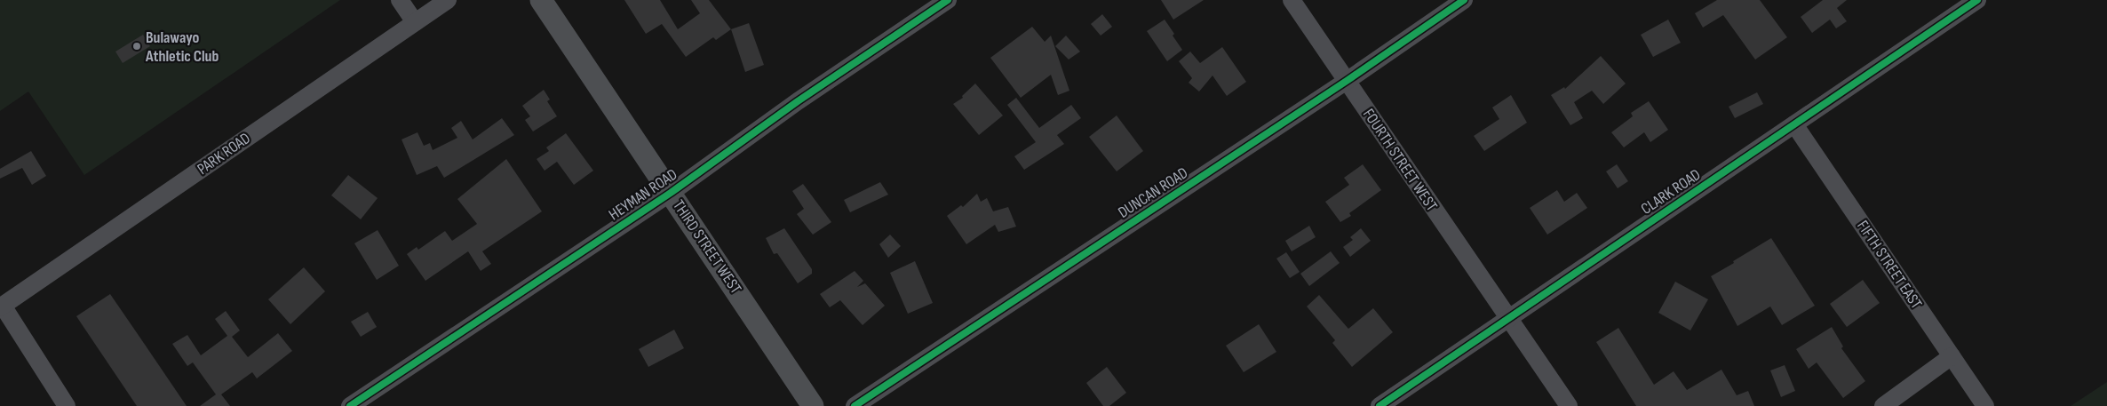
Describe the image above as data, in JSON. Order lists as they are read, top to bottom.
{
  "streets": {
    "main road": ["THIRD STREET WEST"],
    "street": [
      "PARK ROAD",
      "FOURTH STREET WEST",
      "CLARK ROAD",
      "DUNCAN ROAD",
      "HEYMAN ROAD",
      "FIFTH STREET EAST"
    ]
  },
  "crossings": [
    ["FOURTH STREET WEST", "CLARK ROAD"],
    ["FOURTH STREET WEST", "DUNCAN ROAD"],
    ["CLARK ROAD", "FIFTH STREET EAST"],
    ["HEYMAN ROAD", "THIRD STREET WEST"]
  ],
  "places": ["Bulawayo Athletic Club"]
}
